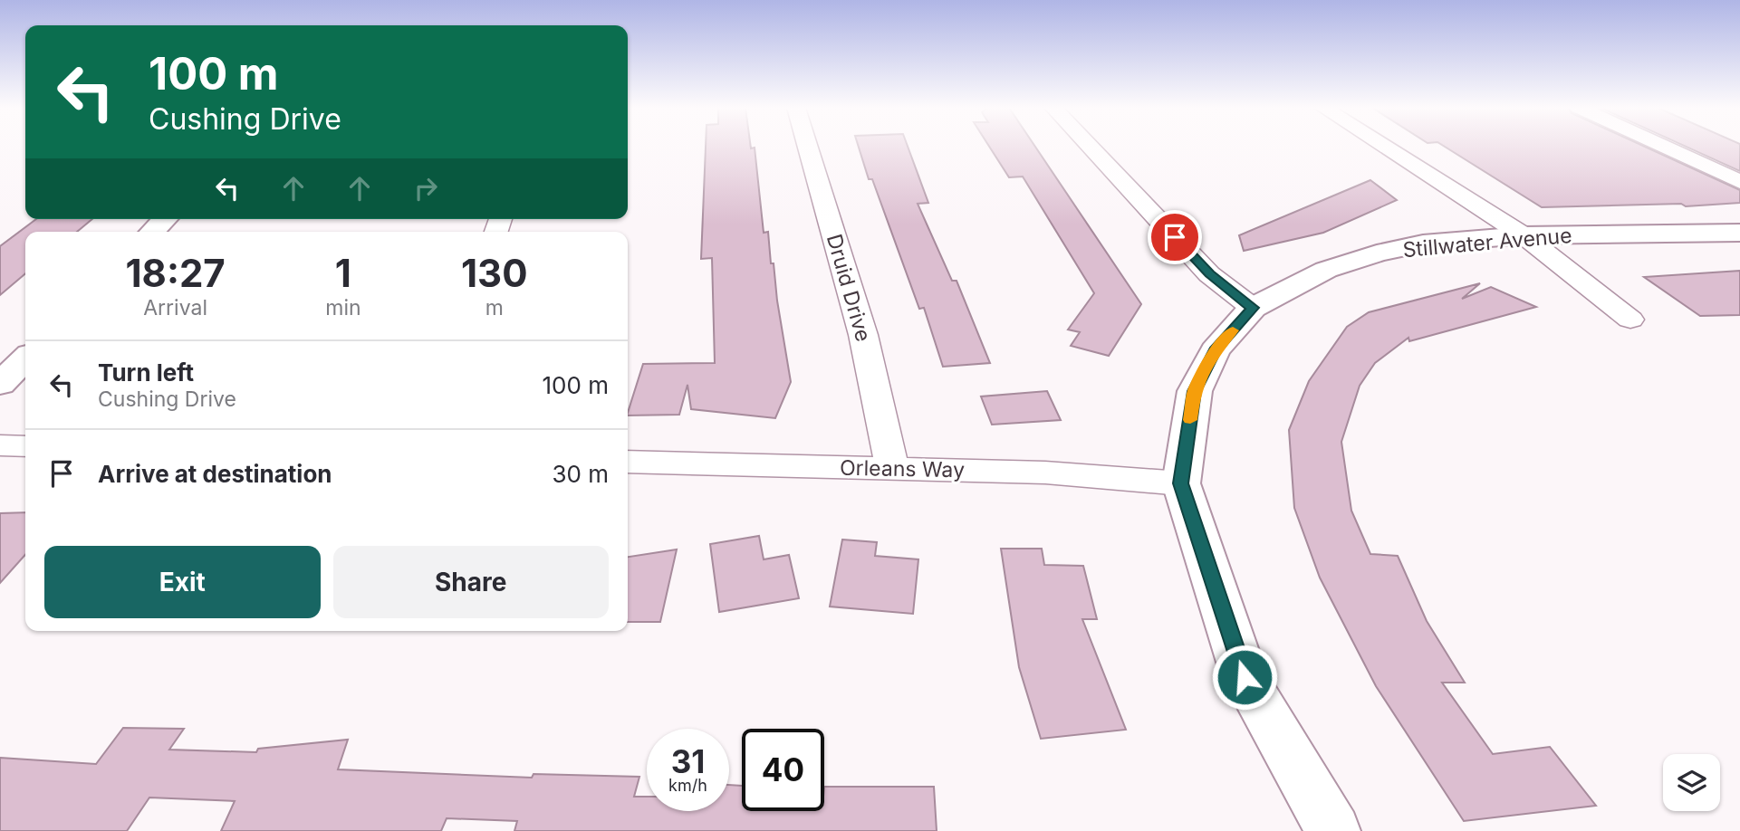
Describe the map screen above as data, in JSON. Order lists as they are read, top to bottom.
{
  "streets": {
    "street": ["Stillwater Avenue", "Druid Drive", "Orleans Way"]
  },
  "crossings": [
    ["Stillwater Avenue", "Orleans Way"],
    ["Druid Drive", "Orleans Way"]
  ],
  "page": {
    "turn": ["100 m", "Cushing Drive"],
    "eta": [
      "18:27",
      "Arrival",
      "1",
      "min",
      "130",
      "m"
    ],
    "list": [
      {
        "name": "Turn left",
        "note": "Cushing Drive",
        "value": "100 m"
      },
      {
        "name": "Arrive at destination",
        "value": "30 m"
      }
    ],
    "buttons": ["Exit", "Share"],
    "speed": "31 km/h",
    "limit": "40"
  }
}
